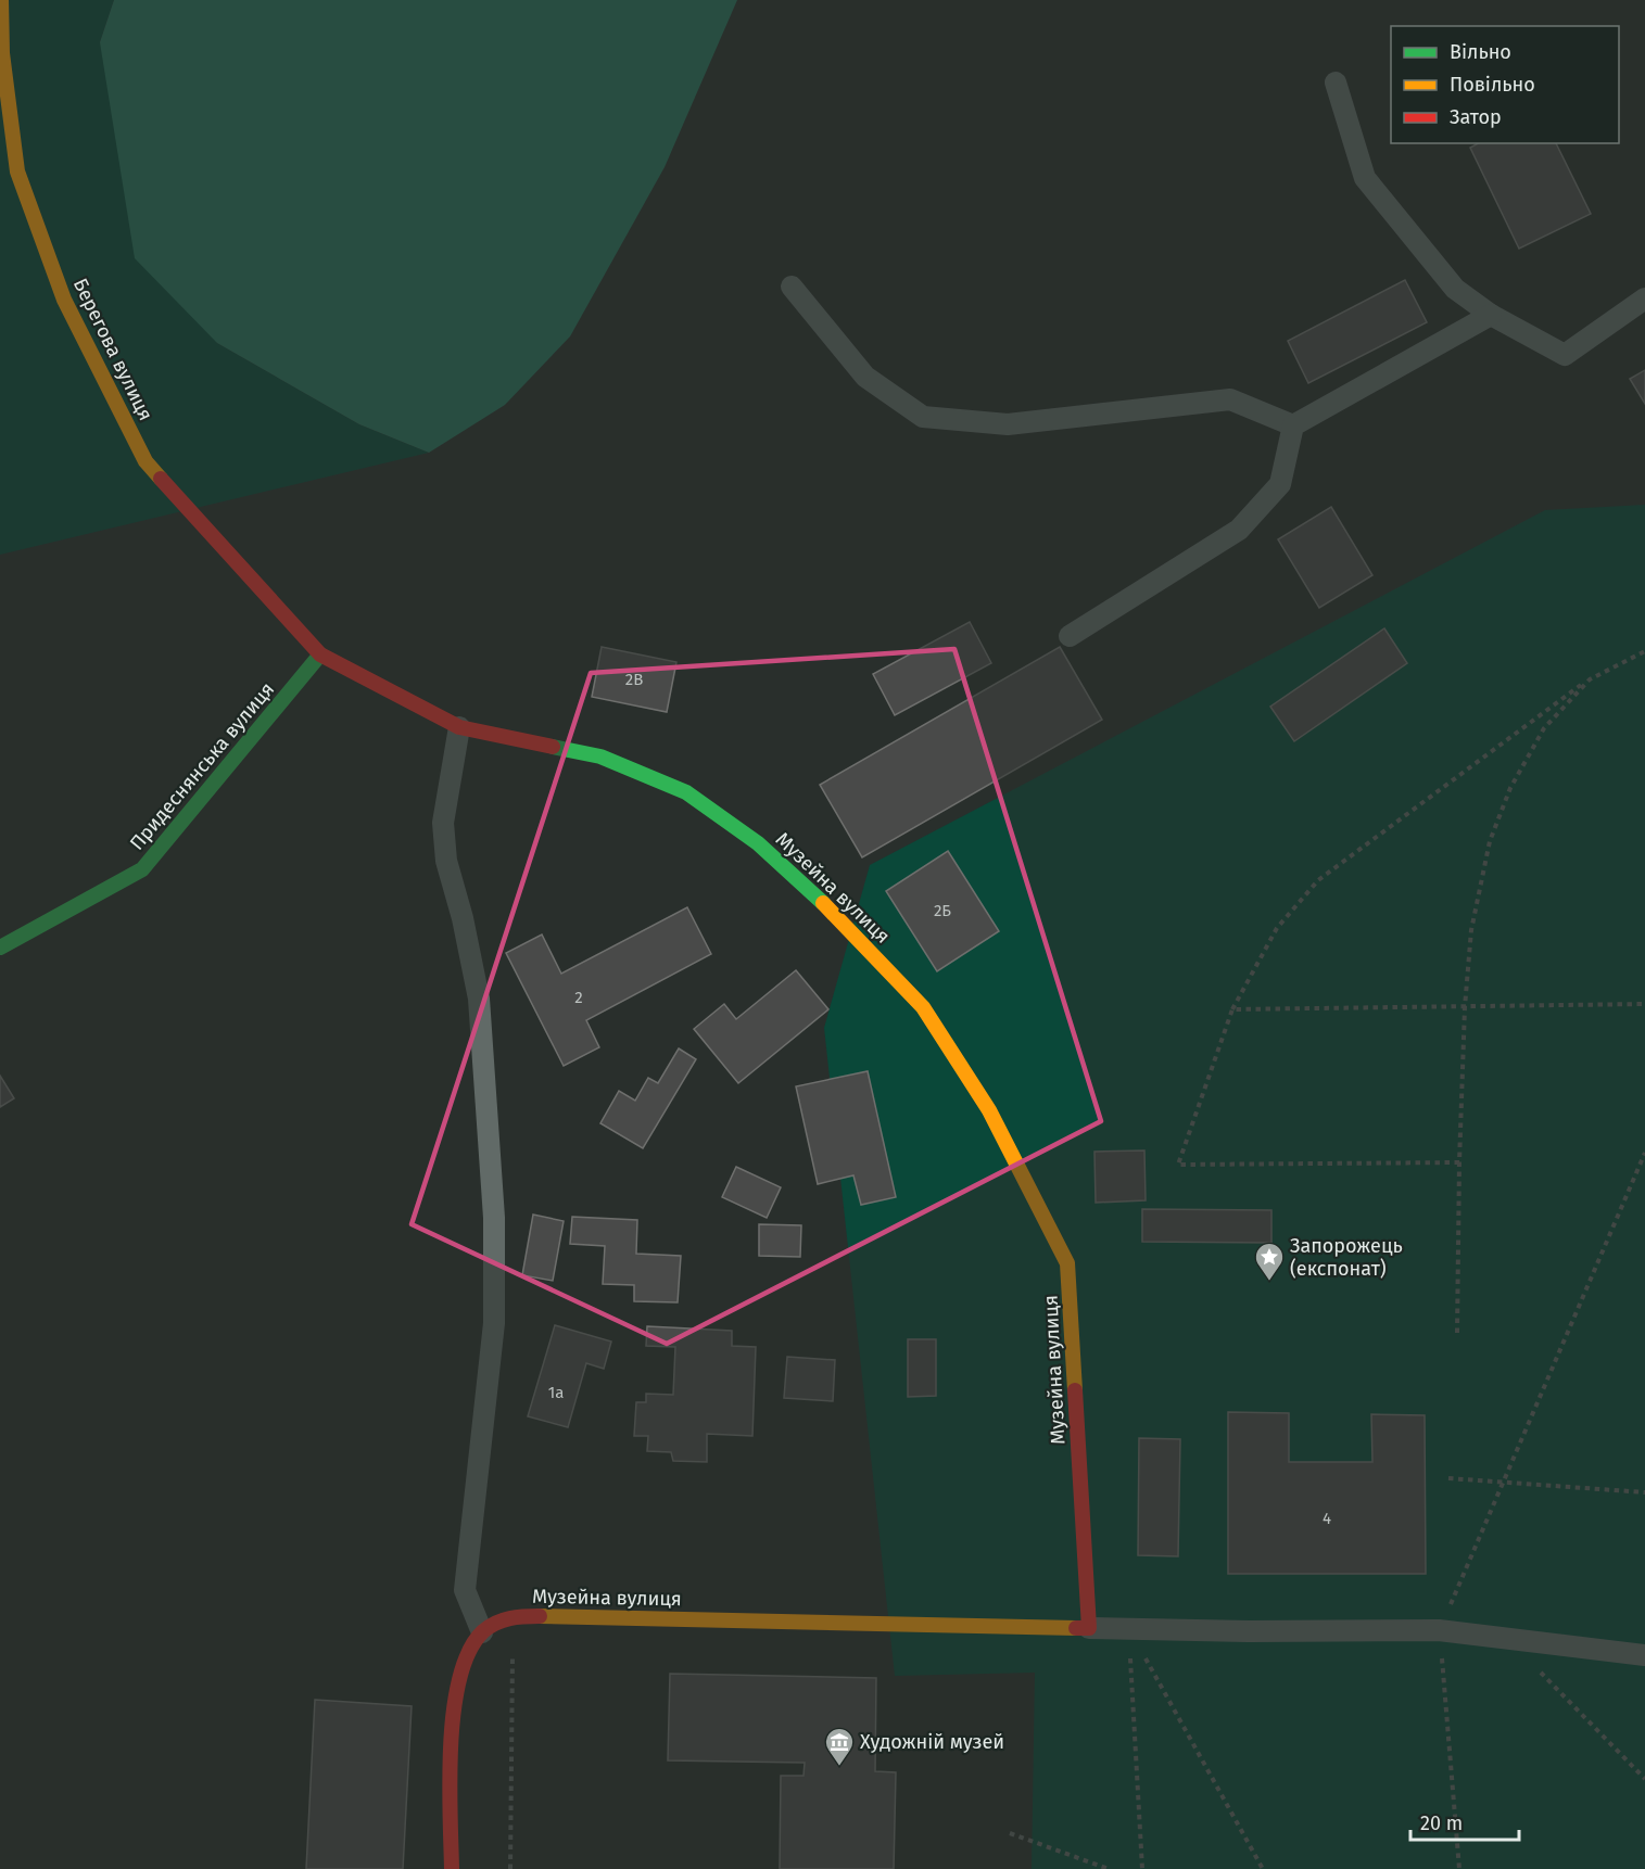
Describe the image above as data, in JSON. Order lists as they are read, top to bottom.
{
  "streets": {
    "street": ["Берегова вулиця", "Придеснянська вулиця", "Музейна вулиця"]
  },
  "crossings": [
    ["Берегова вулиця", "Придеснянська вулиця"],
    ["Берегова вулиця", "Музейна вулиця"],
    ["Придеснянська вулиця", "Музейна вулиця"]
  ],
  "places": {
    "place": ["Запорожець (експонат)"],
    "museum": ["Художній музей"]
  },
  "house_numbers": [
    "2В",
    "2Б",
    "2",
    "1а",
    "4"
  ],
  "legend": ["Вільно", "Повільно", "Затор"],
  "scale_bar": "20 m"
}
